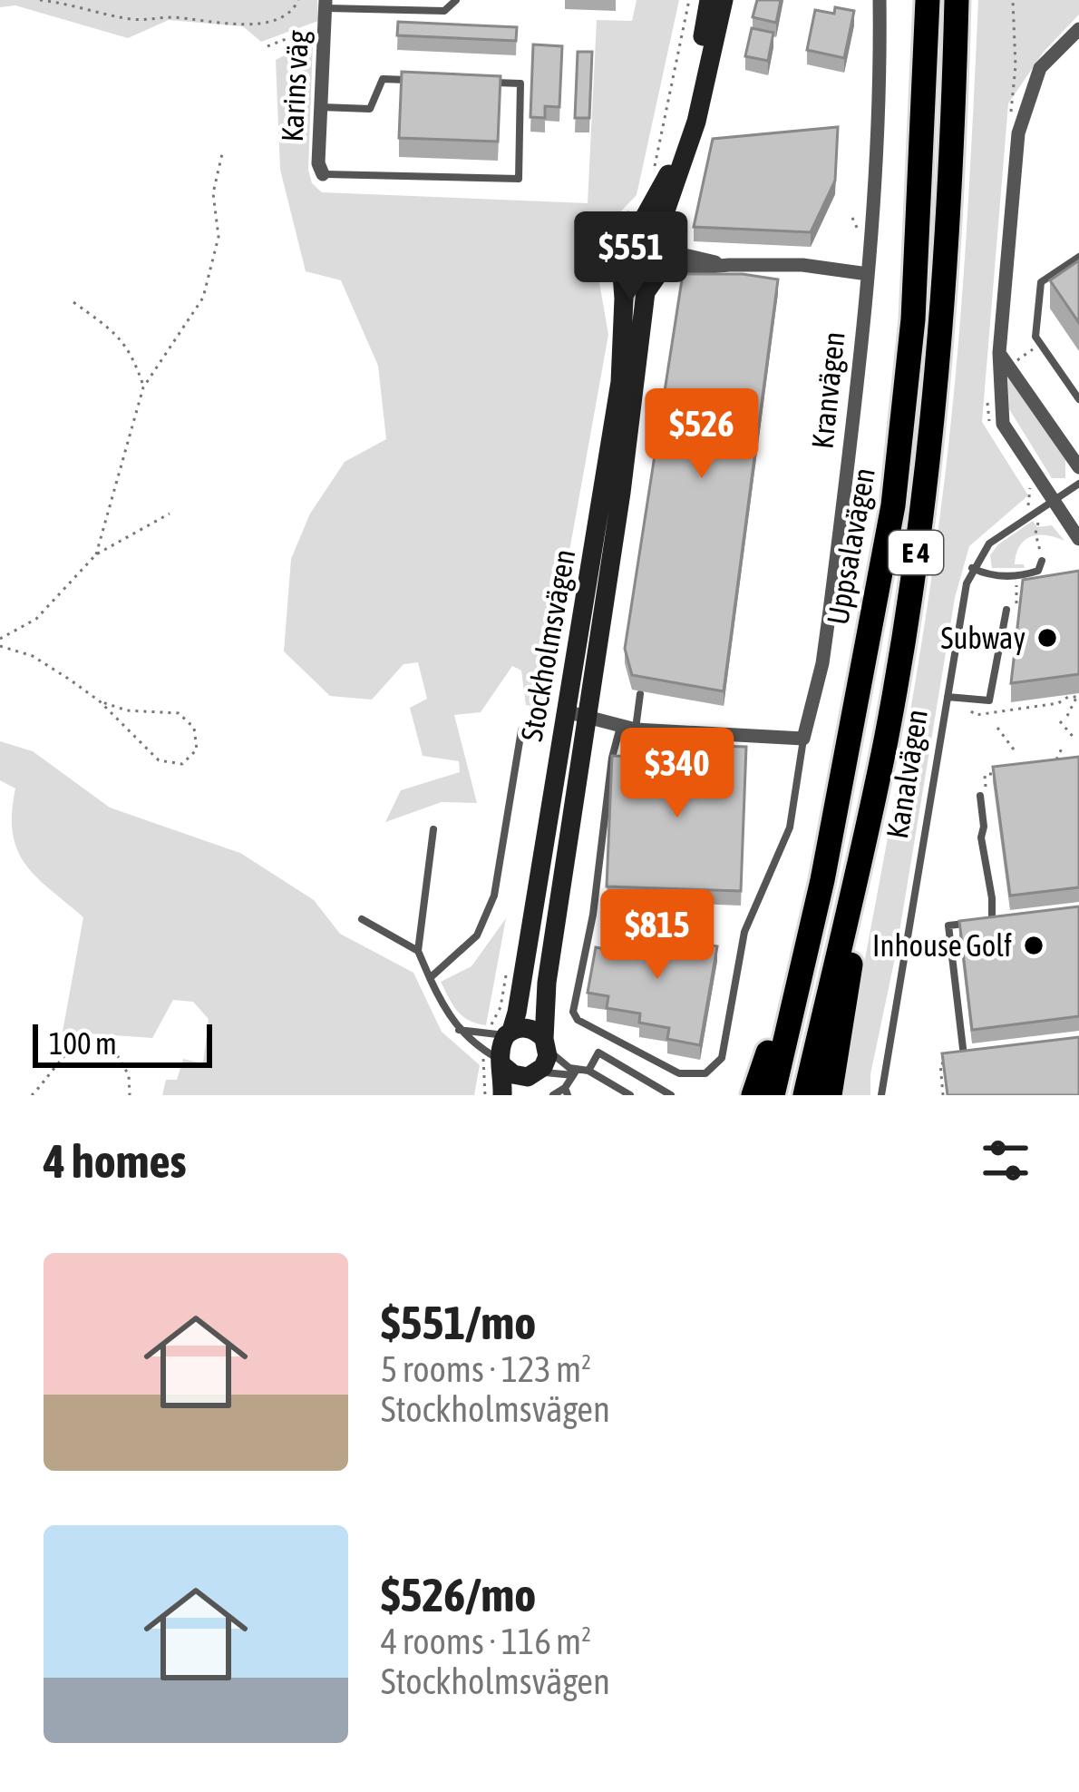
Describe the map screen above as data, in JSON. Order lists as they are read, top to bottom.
{
  "streets": {
    "highway": ["Uppsalavägen", "E 4"],
    "main road": ["Stockholmsvägen"],
    "street": ["Karins väg", "Kranvägen"],
    "lane": ["Kanalvägen"]
  },
  "places": ["Subway", "Inhouse Golf"],
  "scale_bar": "100 m",
  "page": {
    "price": [
      "$551",
      "$526",
      "$340",
      "$815"
    ],
    "scale": "100 m",
    "heading": "4 homes",
    "list": [
      {
        "name": "$551/mo",
        "note": "5 rooms · 123 m² · Stockholmsvägen"
      },
      {
        "name": "$526/mo",
        "note": "4 rooms · 116 m² · Stockholmsvägen"
      }
    ]
  }
}
